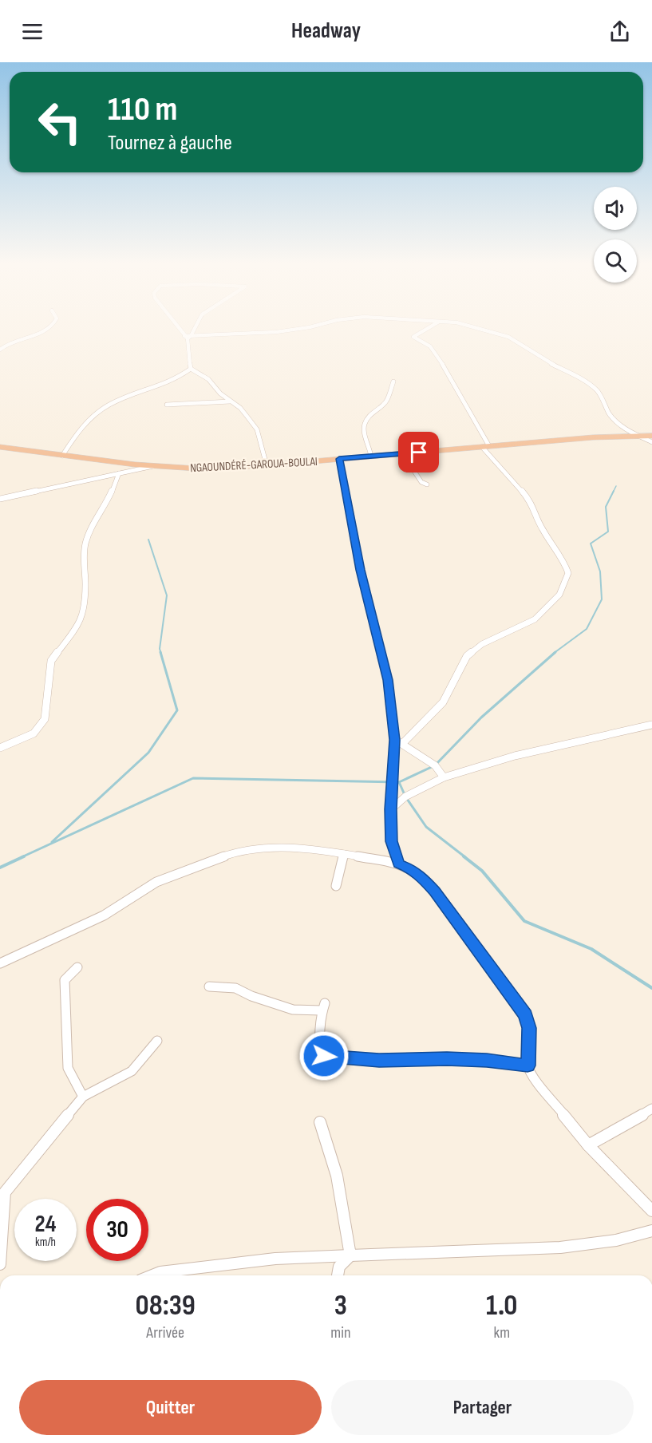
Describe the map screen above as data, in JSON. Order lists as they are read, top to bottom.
{
  "streets": {
    "highway": ["NGAOUNDÉRÉ-GAROUA-BOULAI"]
  },
  "page": {
    "header": "Headway",
    "turn": ["110 m", "Tournez à gauche"],
    "speed": "24 km/h",
    "limit": "30",
    "eta": [
      "08:39",
      "Arrivée",
      "3",
      "min",
      "1.0",
      "km"
    ],
    "buttons": ["Quitter", "Partager"]
  }
}
